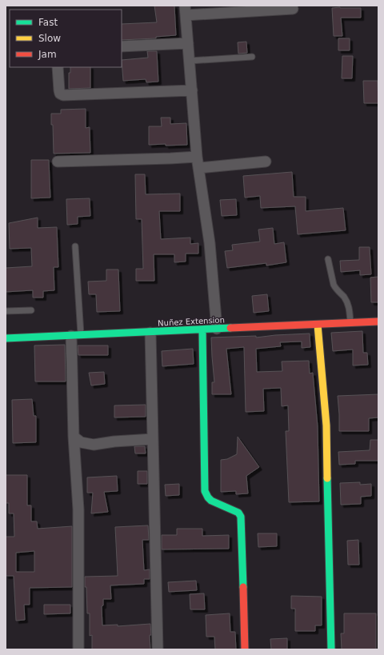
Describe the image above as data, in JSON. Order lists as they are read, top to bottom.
{
  "streets": {
    "street": ["Nuñez Extension"]
  },
  "legend": ["Fast", "Slow", "Jam"]
}
